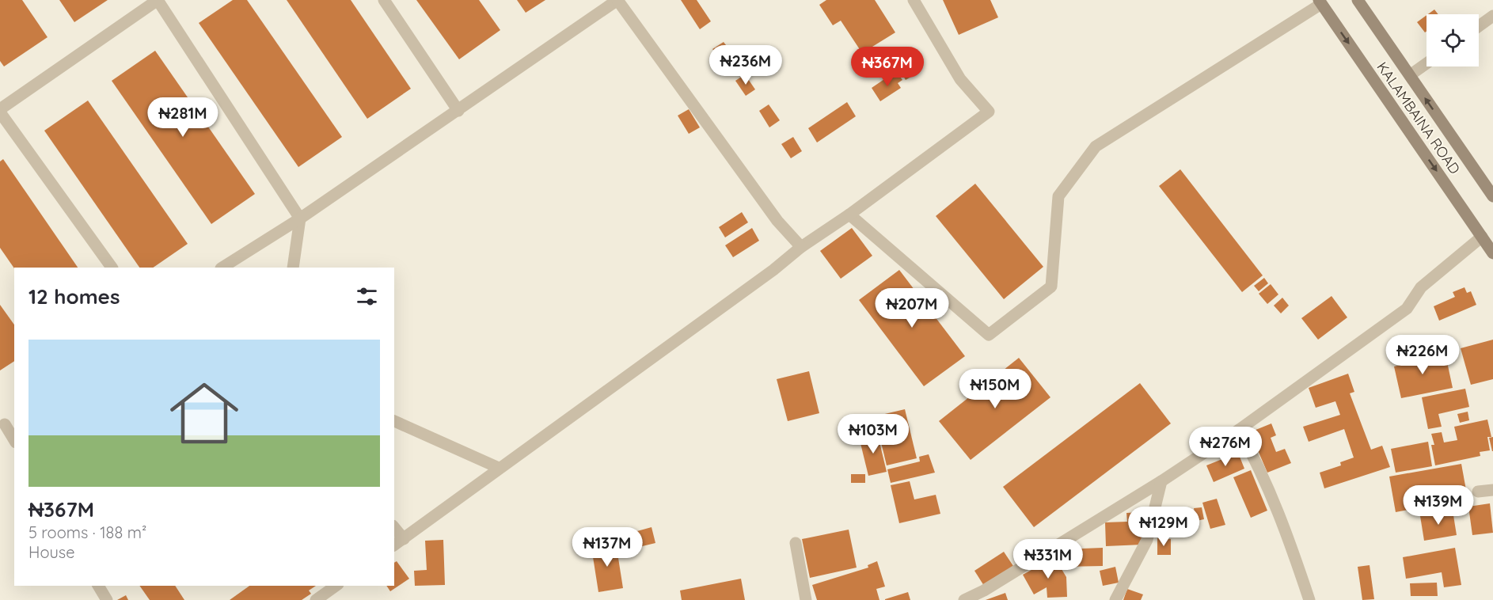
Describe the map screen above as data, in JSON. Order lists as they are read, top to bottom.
{
  "streets": {
    "main road": ["KALAMBAINA ROAD"]
  },
  "page": {
    "price": [
      "₦236M",
      "₦367M",
      "₦281M",
      "₦207M",
      "₦226M",
      "₦150M",
      "₦103M",
      "₦276M",
      "₦139M",
      "₦129M",
      "₦137M",
      "₦331M"
    ],
    "heading": "12 homes",
    "list": [
      {
        "name": "₦367M",
        "note": "5 rooms · 188 m² · House"
      }
    ]
  }
}
